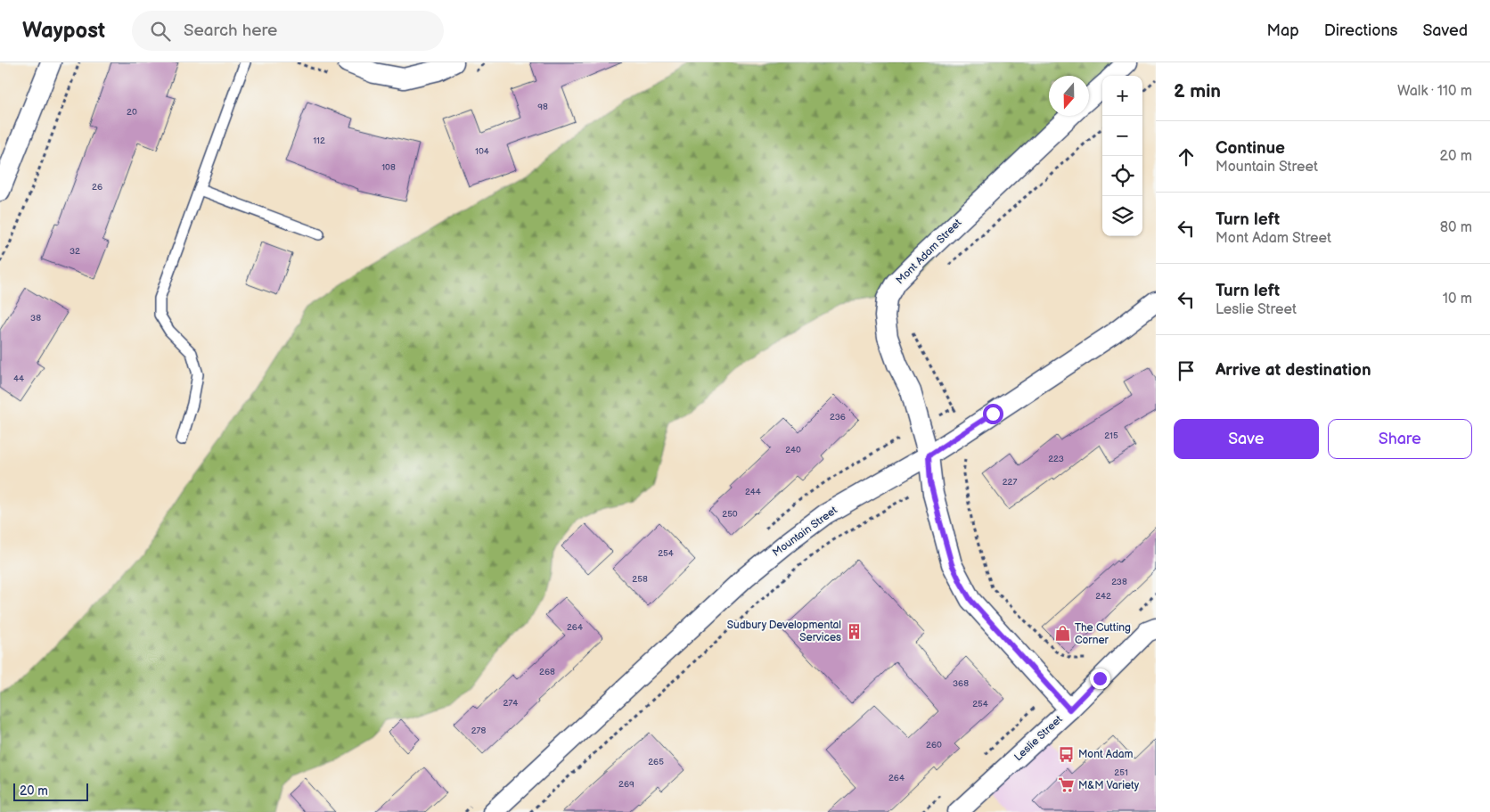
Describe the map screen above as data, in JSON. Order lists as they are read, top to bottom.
{
  "streets": {
    "street": ["Mont Adam Street", "Mountain Street", "Leslie Street"]
  },
  "crossings": [
    ["Mont Adam Street", "Mountain Street"],
    ["Mont Adam Street", "Leslie Street"]
  ],
  "places": {
    "building": ["Sudbury Developmental Services"],
    "shop": ["The Cutting Corner"],
    "bus stop": ["Mont Adam"],
    "supermarket": ["M&M Variety"]
  },
  "house_numbers": [
    "98",
    "20",
    "112",
    "104",
    "108",
    "26",
    "32",
    "38",
    "44",
    "236",
    "215",
    "240",
    "223",
    "227",
    "244",
    "250",
    "254",
    "258",
    "238",
    "242",
    "264",
    "268",
    "368",
    "274",
    "254",
    "278",
    "260",
    "265",
    "251",
    "264",
    "269"
  ],
  "scale_bar": "20 m",
  "north": "bottom",
  "page": {
    "header": "Waypost",
    "search": "Search here",
    "nav": ["Map", "Directions", "Saved"],
    "heading": ["2 min", "Walk · 110 m"],
    "map_buttons": ["+", "−"],
    "list": [
      ["Continue", "Mountain Street", "20 m"],
      ["Turn left", "Mont Adam Street", "80 m"],
      ["Turn left", "Leslie Street", "10 m"],
      "Arrive at destination"
    ],
    "buttons": ["Save", "Share"],
    "scale": "20 m"
  }
}
